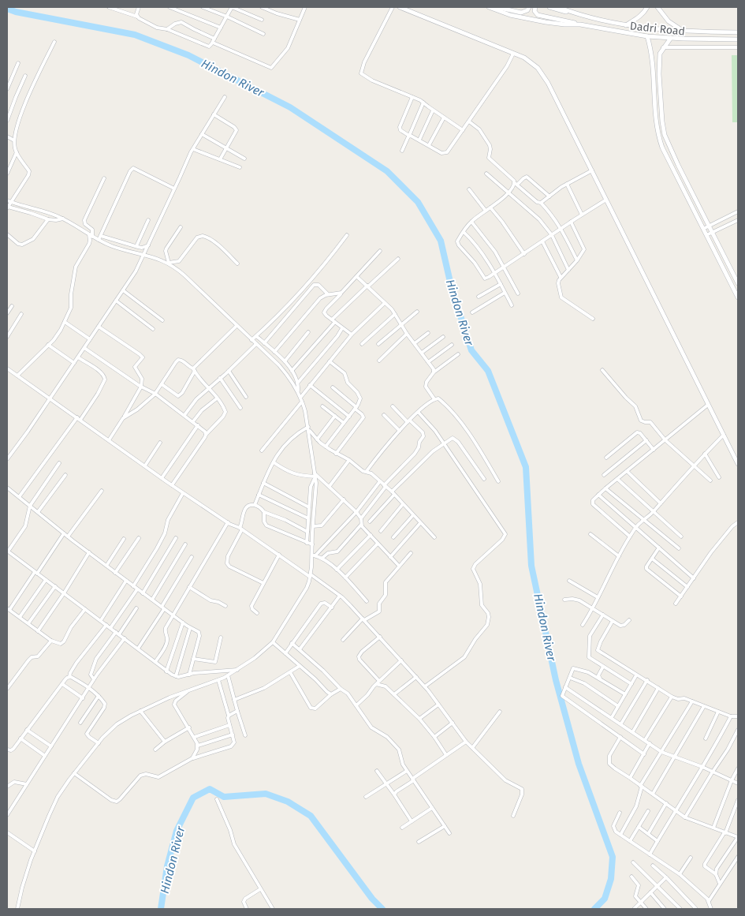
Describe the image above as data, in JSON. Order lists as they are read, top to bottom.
{
  "streets": {
    "street": ["Dadri Road"]
  },
  "water": ["Hindon River"]
}
